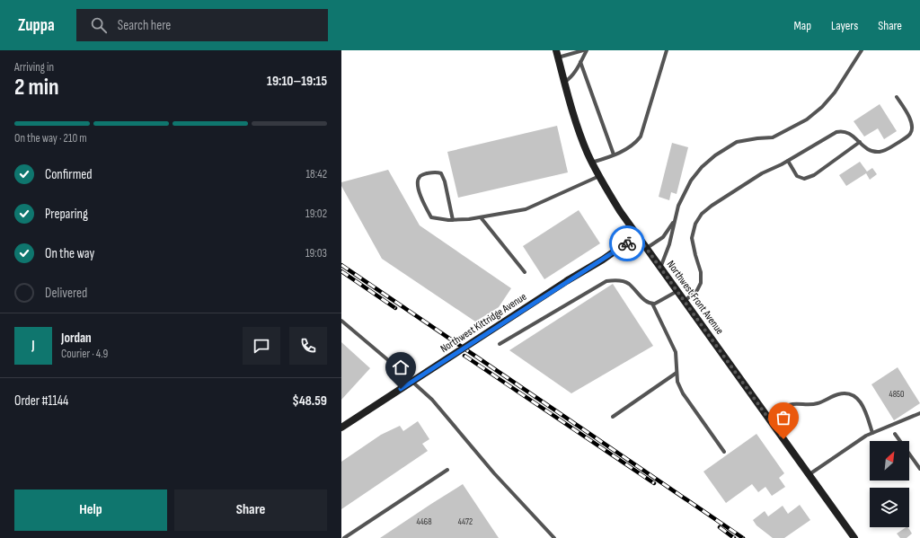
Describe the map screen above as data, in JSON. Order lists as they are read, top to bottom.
{
  "streets": {
    "main road": ["Northwest Front Avenue", "Northwest Kittridge Avenue"]
  },
  "crossings": [
    ["Northwest Front Avenue", "Northwest Kittridge Avenue"]
  ],
  "house_numbers": ["4850", "4468", "4472"],
  "north": "top right",
  "page": {
    "header": "Zuppa",
    "search": "Search here",
    "nav": ["Map", "Layers", "Share"],
    "heading": ["2 min", "Arriving in", "19:10–19:15"],
    "panel": [
      "Jordan",
      "Courier · 4.9",
      "Order #1144",
      "$48.59"
    ],
    "bar": "On the way · 210 m",
    "list": [
      ["Confirmed", "18:42"],
      ["Preparing", "19:02"],
      ["On the way", "19:03"],
      "Delivered"
    ],
    "round": "J",
    "buttons": ["Help", "Share"]
  }
}
